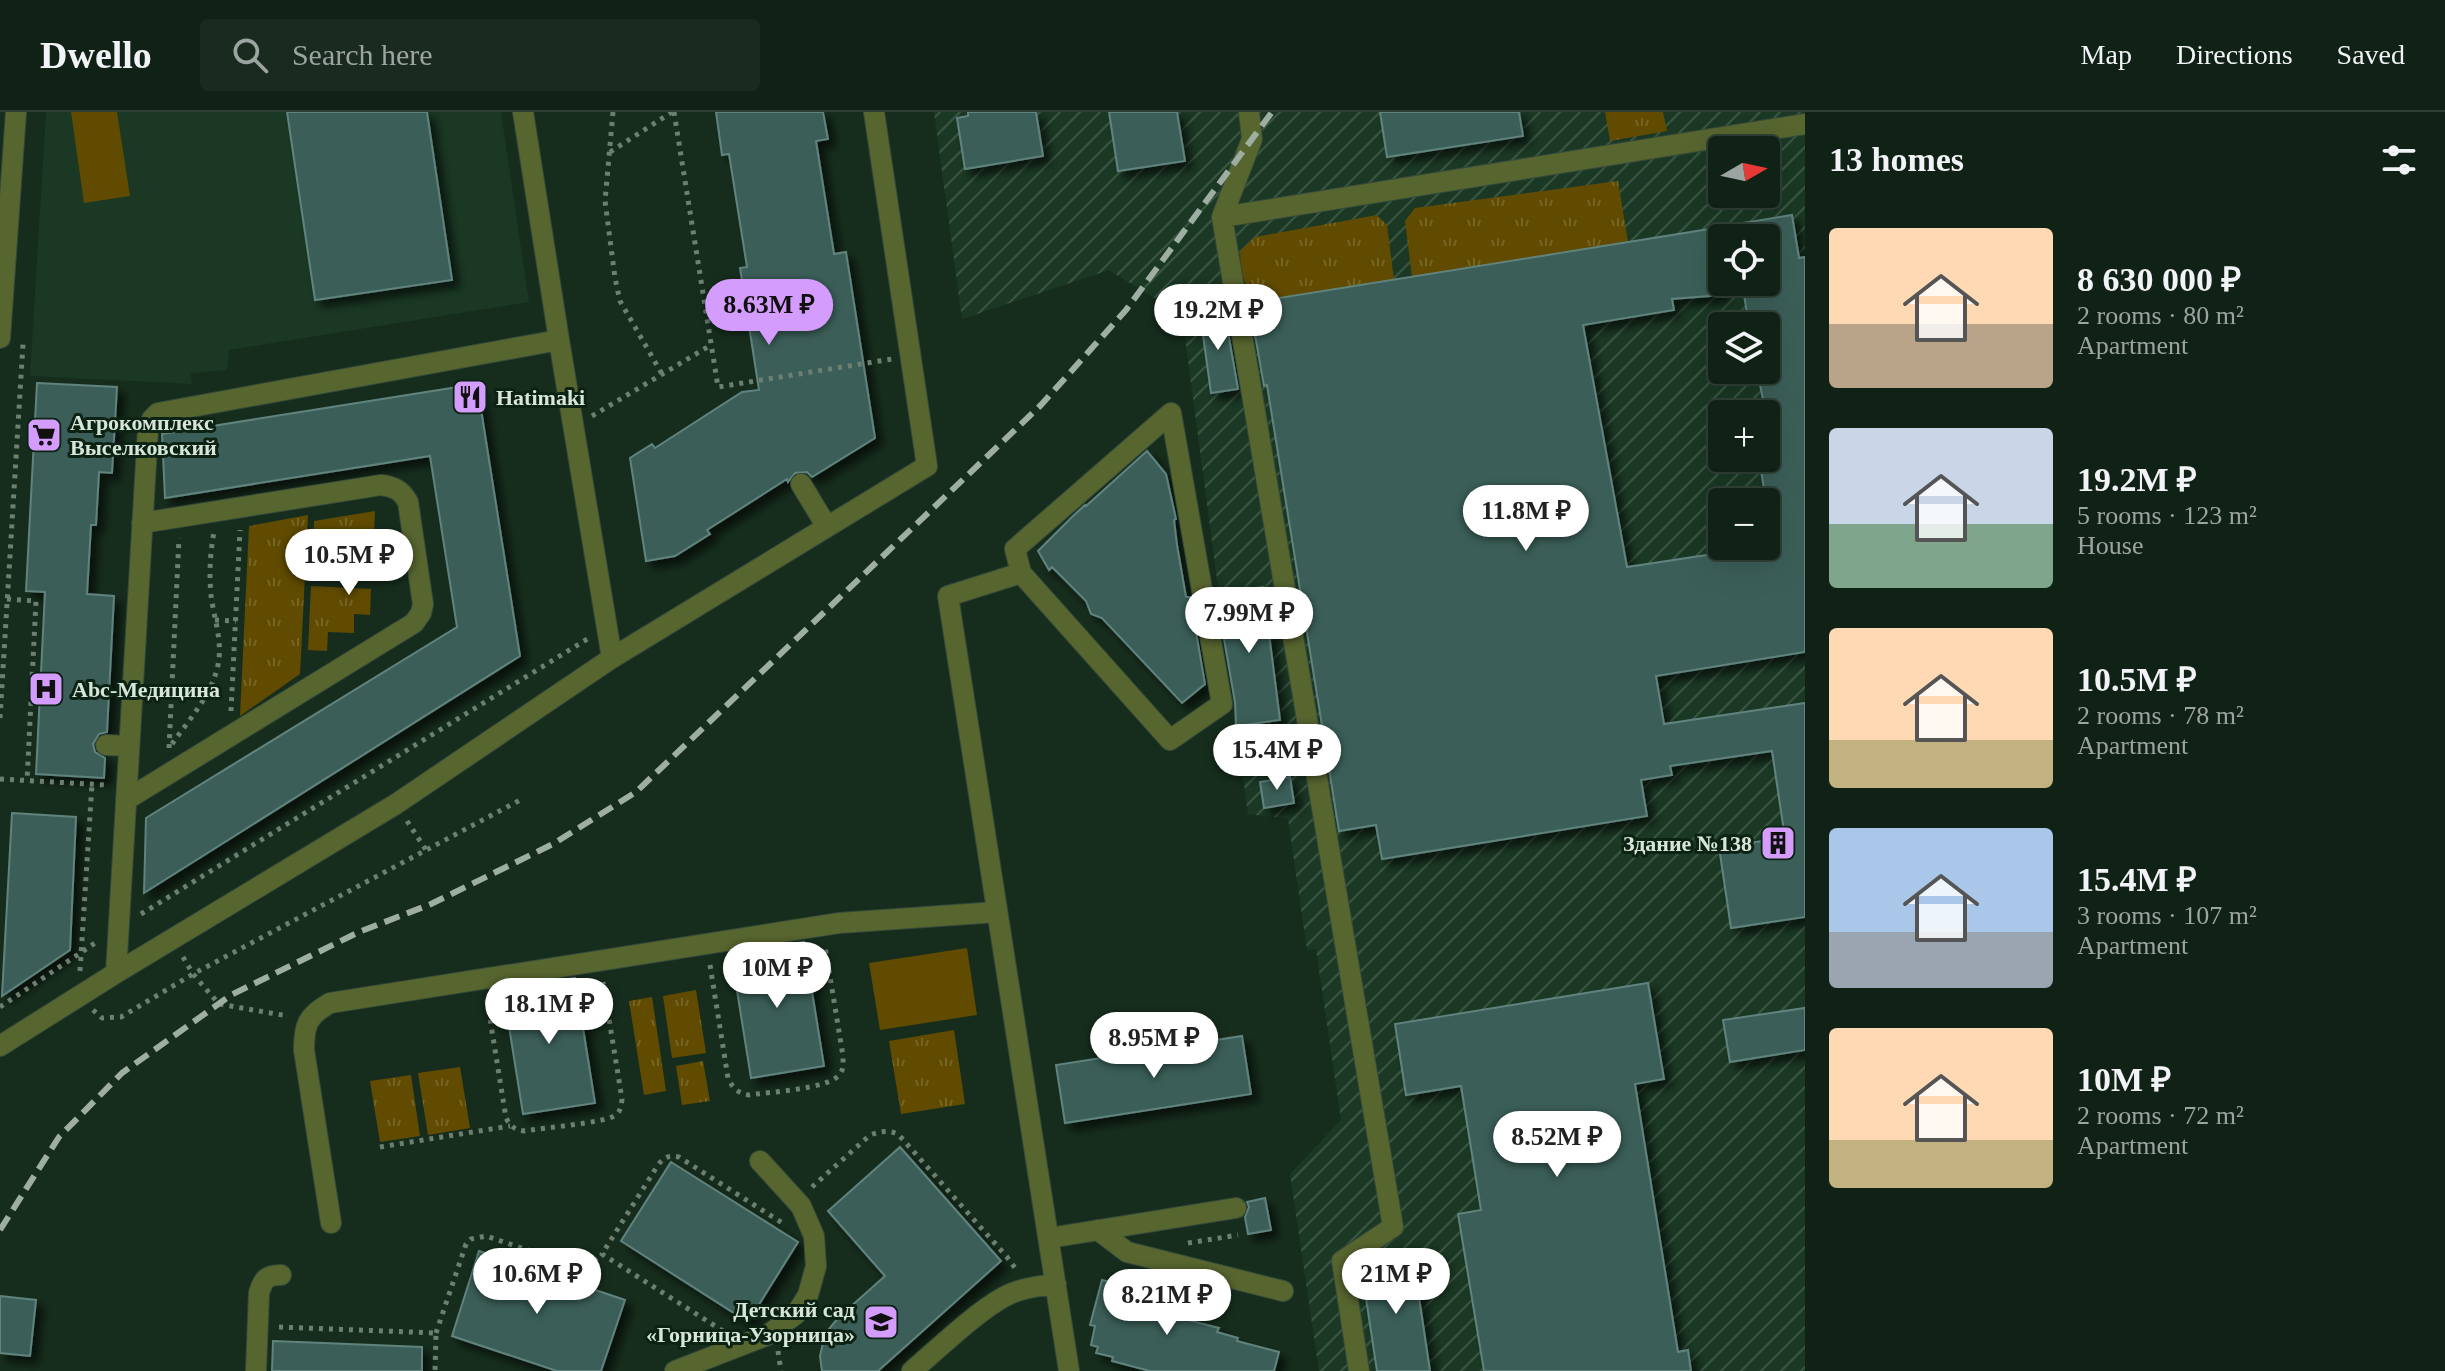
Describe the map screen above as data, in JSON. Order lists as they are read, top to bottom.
{
  "places": {
    "restaurant": ["Hatimaki"],
    "supermarket": ["Агрокомплекс Выселковский"],
    "hospital": ["Abc-Медицина"],
    "building": ["Здание №138"],
    "school or university": ["Детский сад «Горница-Узорница»"]
  },
  "north": "right",
  "page": {
    "header": "Dwello",
    "search": "Search here",
    "nav": ["Map", "Directions", "Saved"],
    "heading": "13 homes",
    "map_buttons": ["+", "−"],
    "list": [
      {
        "name": "8 630 000 ₽",
        "note": "2 rooms · 80 m² · Apartment"
      },
      {
        "name": "19.2M ₽",
        "note": "5 rooms · 123 m² · House"
      },
      {
        "name": "10.5M ₽",
        "note": "2 rooms · 78 m² · Apartment"
      },
      {
        "name": "15.4M ₽",
        "note": "3 rooms · 107 m² · Apartment"
      },
      {
        "name": "10M ₽",
        "note": "2 rooms · 72 m² · Apartment"
      }
    ],
    "price": [
      "8.63M ₽",
      "19.2M ₽",
      "11.8M ₽",
      "10.5M ₽",
      "7.99M ₽",
      "15.4M ₽",
      "10M ₽",
      "18.1M ₽",
      "8.95M ₽",
      "8.52M ₽",
      "10.6M ₽",
      "21M ₽",
      "8.21M ₽"
    ]
  }
}
